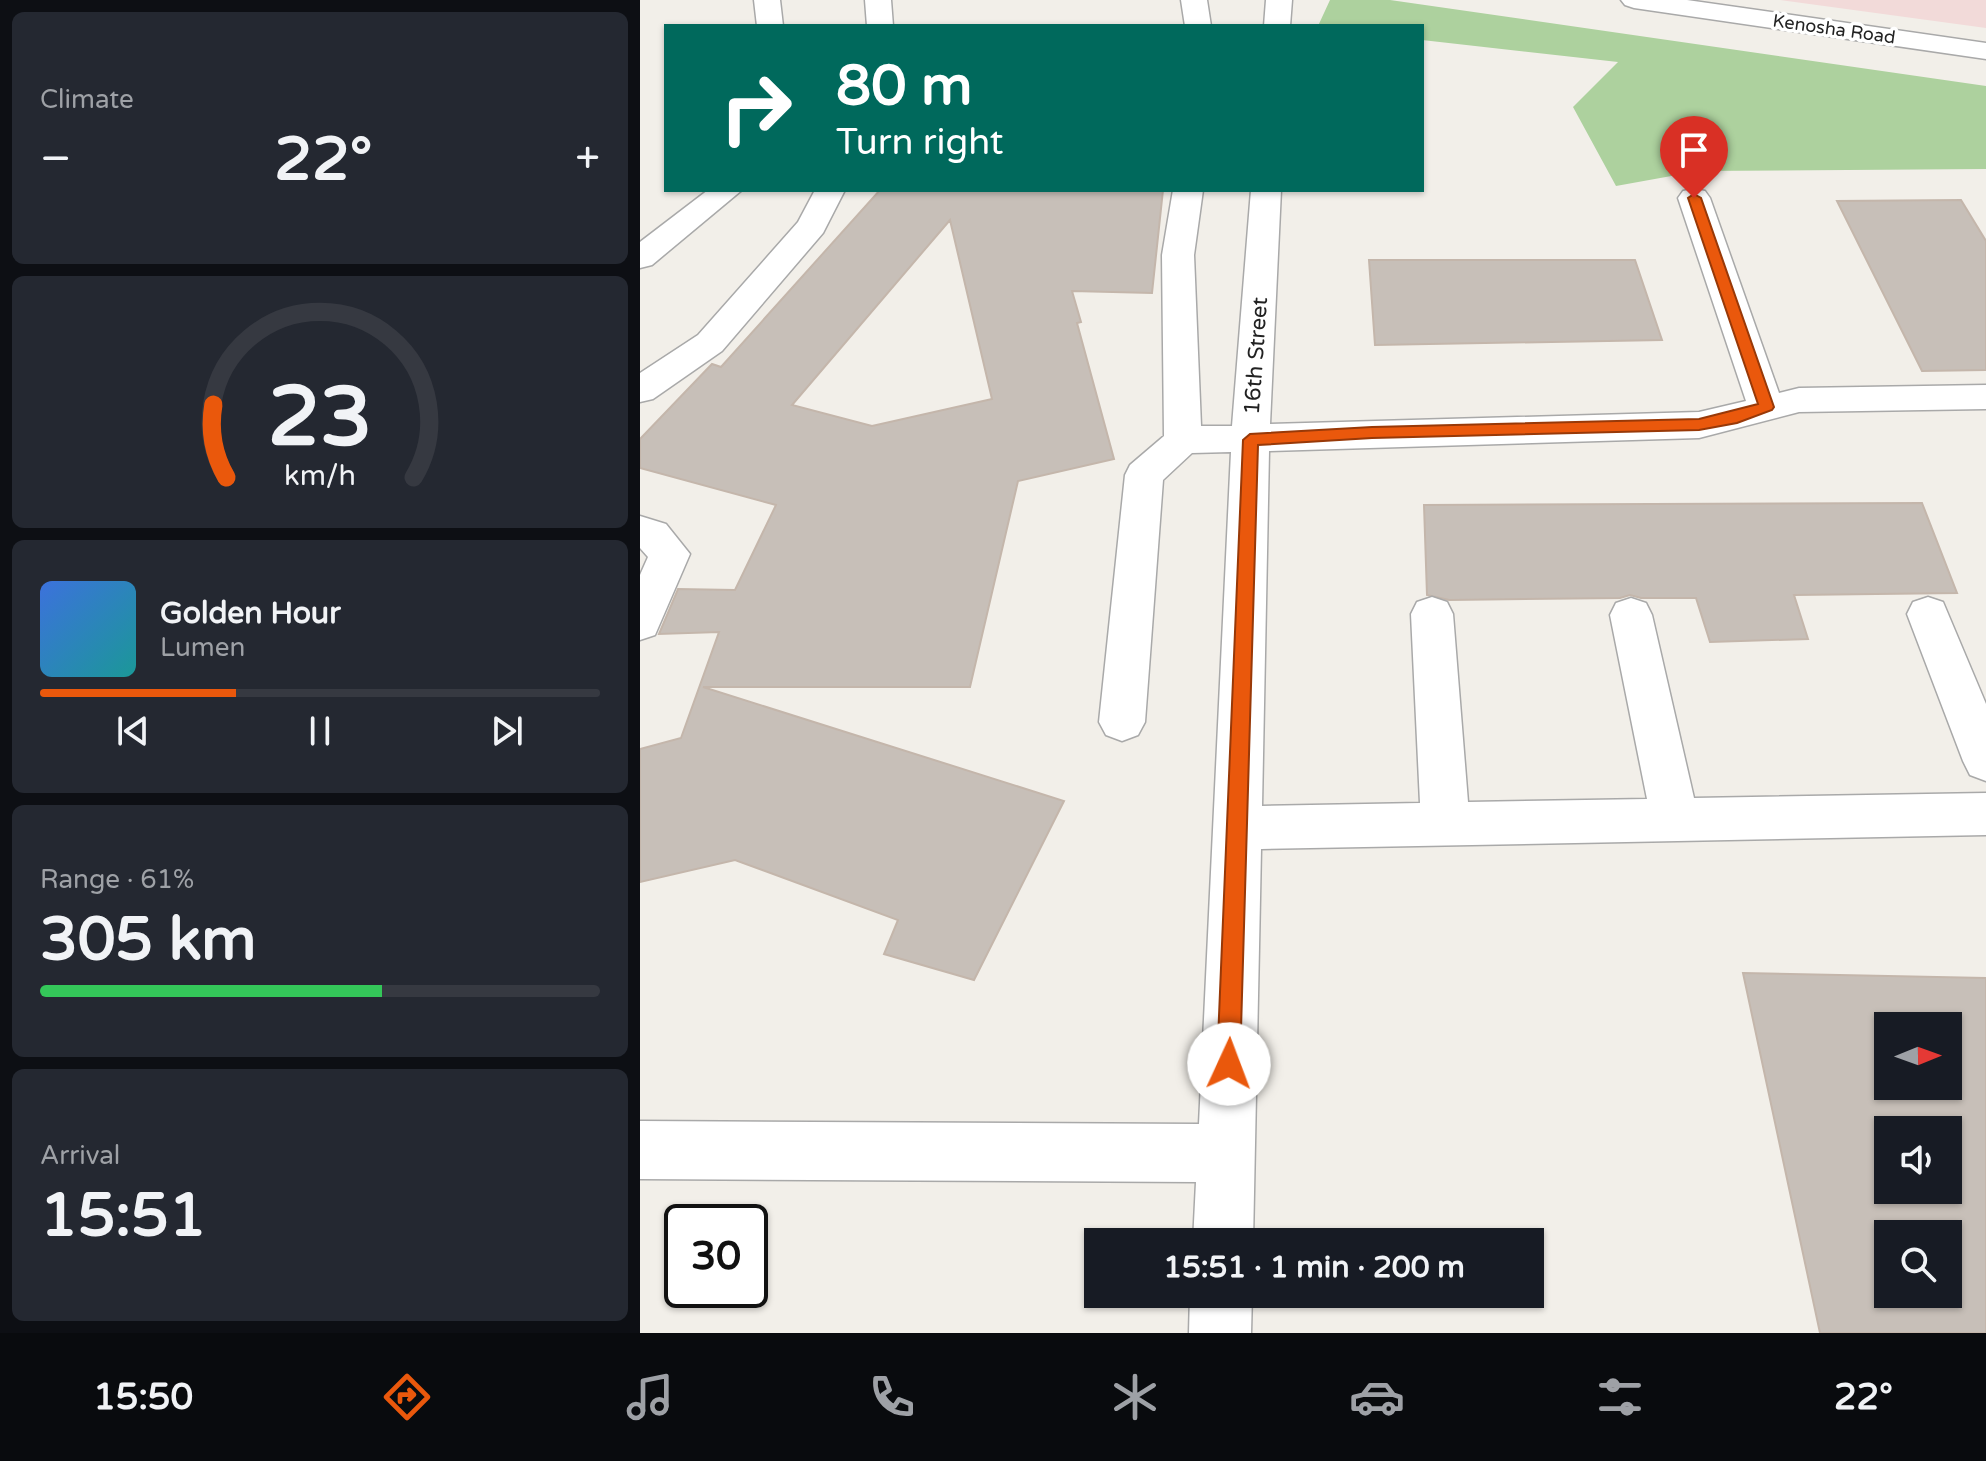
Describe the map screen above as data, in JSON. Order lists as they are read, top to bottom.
{
  "streets": {
    "street": ["Kenosha Road", "16th Street"]
  },
  "north": "right",
  "page": {
    "tile": [
      "Climate",
      ["Range · 61%", "305 km"],
      ["Arrival", "15:51"]
    ],
    "turn": ["80 m", "Turn right"],
    "heat": ["−", "22°", "+"],
    "song": ["Golden Hour", "Lumen"],
    "limit": "30",
    "trip": "15:51 · 1 min · 200 m",
    "tabs": ["15:50", "22°"],
    "gauge": ["23", "km/h"]
  }
}
